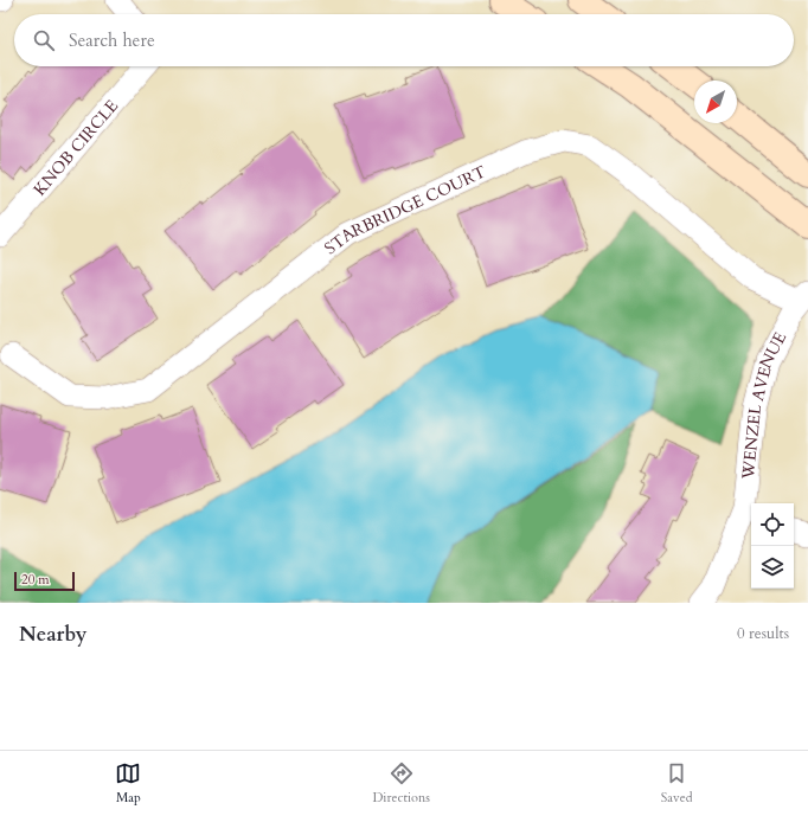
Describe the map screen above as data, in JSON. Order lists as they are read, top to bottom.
{
  "streets": {
    "street": ["KNOB CIRCLE", "STARBRIDGE COURT", "WENZEL AVENUE"]
  },
  "crossings": [
    ["STARBRIDGE COURT", "WENZEL AVENUE"]
  ],
  "scale_bar": "20 m",
  "north": "bottom left",
  "page": {
    "search": "Search here",
    "scale": "20 m",
    "heading": ["Nearby", "0 results"],
    "nav": ["Map", "Directions", "Saved"]
  }
}
